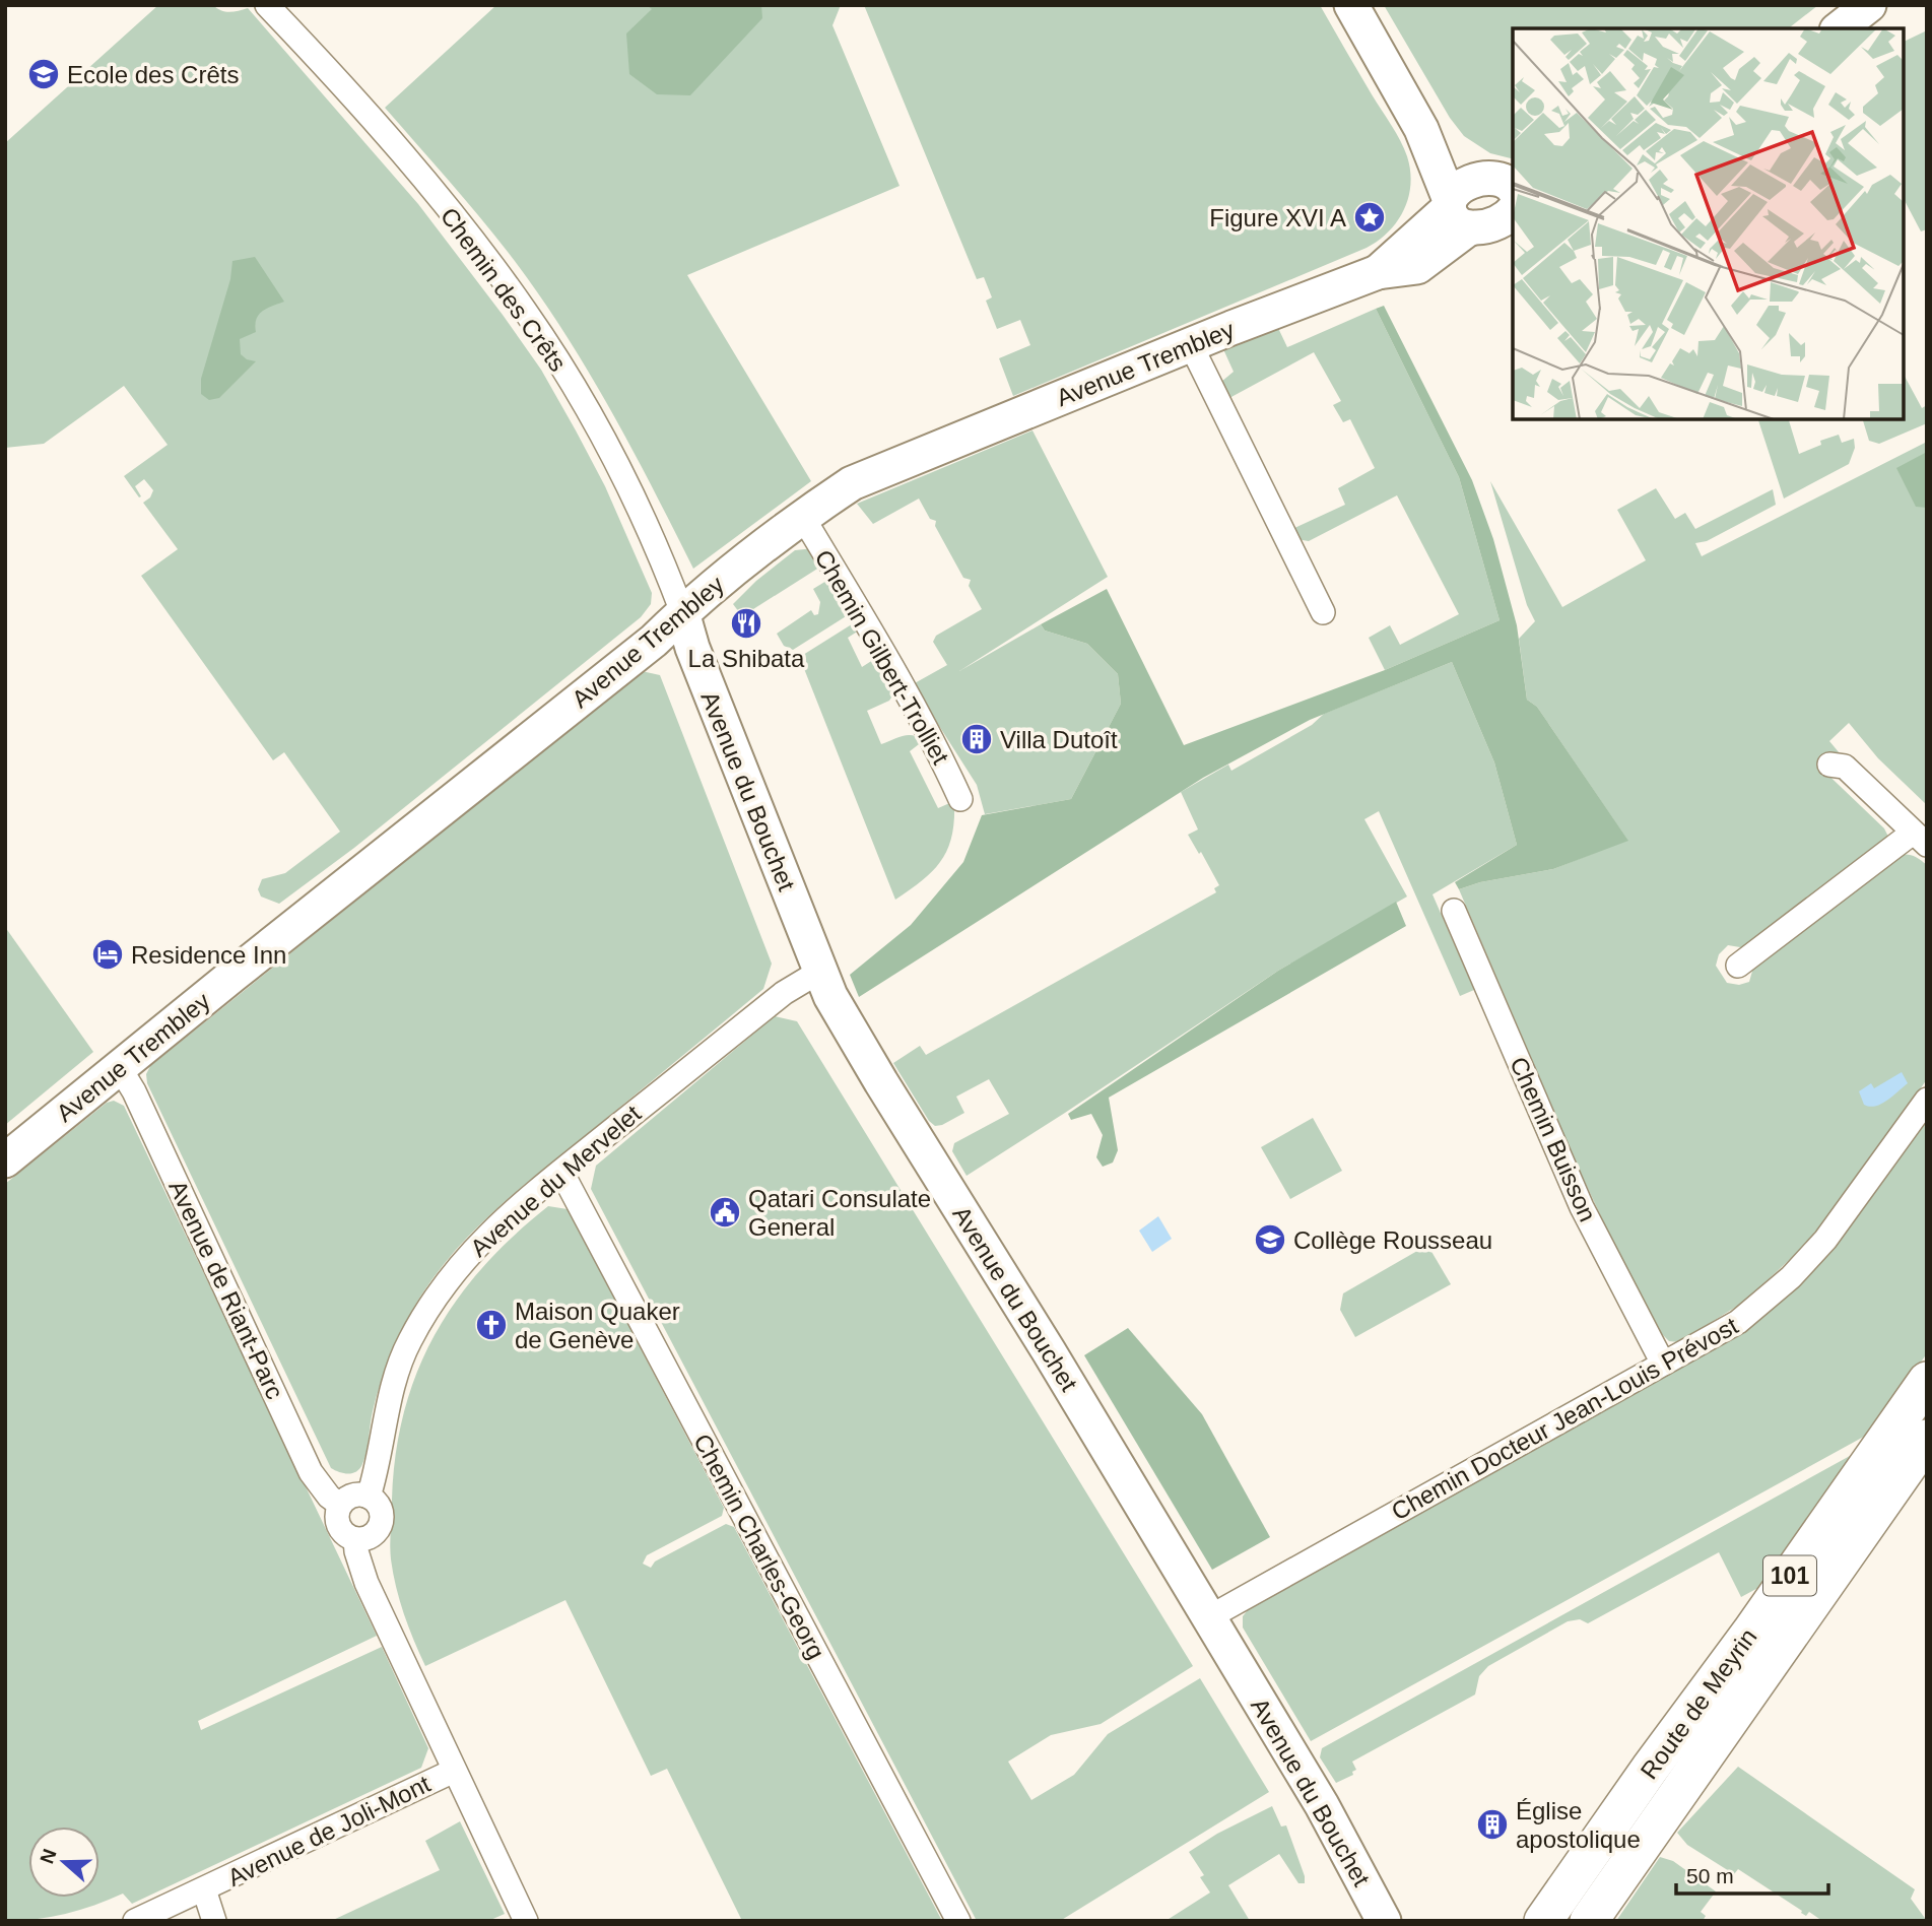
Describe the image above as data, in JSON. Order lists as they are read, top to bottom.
{
  "streets": {
    "main road": ["101", "Route de Meyrin"],
    "street": [
      "Chemin des Crêts",
      "Avenue Trembley",
      "Chemin Gilbert-Trolliet",
      "Avenue du Bouchet",
      "Chemin Buisson",
      "Avenue du Mervelet",
      "Avenue de Riant-Parc",
      "Chemin Docteur Jean-Louis Prévost",
      "Chemin Charles-Georg",
      "Avenue de Joli-Mont"
    ]
  },
  "crossings": [
    ["Chemin des Crêts", "Avenue Trembley"],
    ["Chemin des Crêts", "Avenue du Bouchet"],
    ["Avenue Trembley", "Chemin Gilbert-Trolliet"],
    ["Avenue Trembley", "Avenue du Bouchet"],
    ["Avenue Trembley", "Avenue de Riant-Parc"],
    ["Avenue du Bouchet", "Avenue du Mervelet"],
    ["Avenue du Bouchet", "Chemin Docteur Jean-Louis Prévost"],
    ["Chemin Buisson", "Chemin Docteur Jean-Louis Prévost"],
    ["Avenue du Mervelet", "Avenue de Riant-Parc"],
    ["Avenue du Mervelet", "Chemin Charles-Georg"]
  ],
  "places": {
    "school or university": ["Ecole des Crêts", "Collège Rousseau"],
    "place": ["Figure XVI A"],
    "restaurant": ["La Shibata"],
    "building": ["Villa Dutoît", "Église apostolique"],
    "hotel": ["Residence Inn"],
    "public building": ["Qatari Consulate General"],
    "church": ["Maison Quaker de Genève"]
  },
  "scale_bar": "50 m",
  "north": "left"
}
